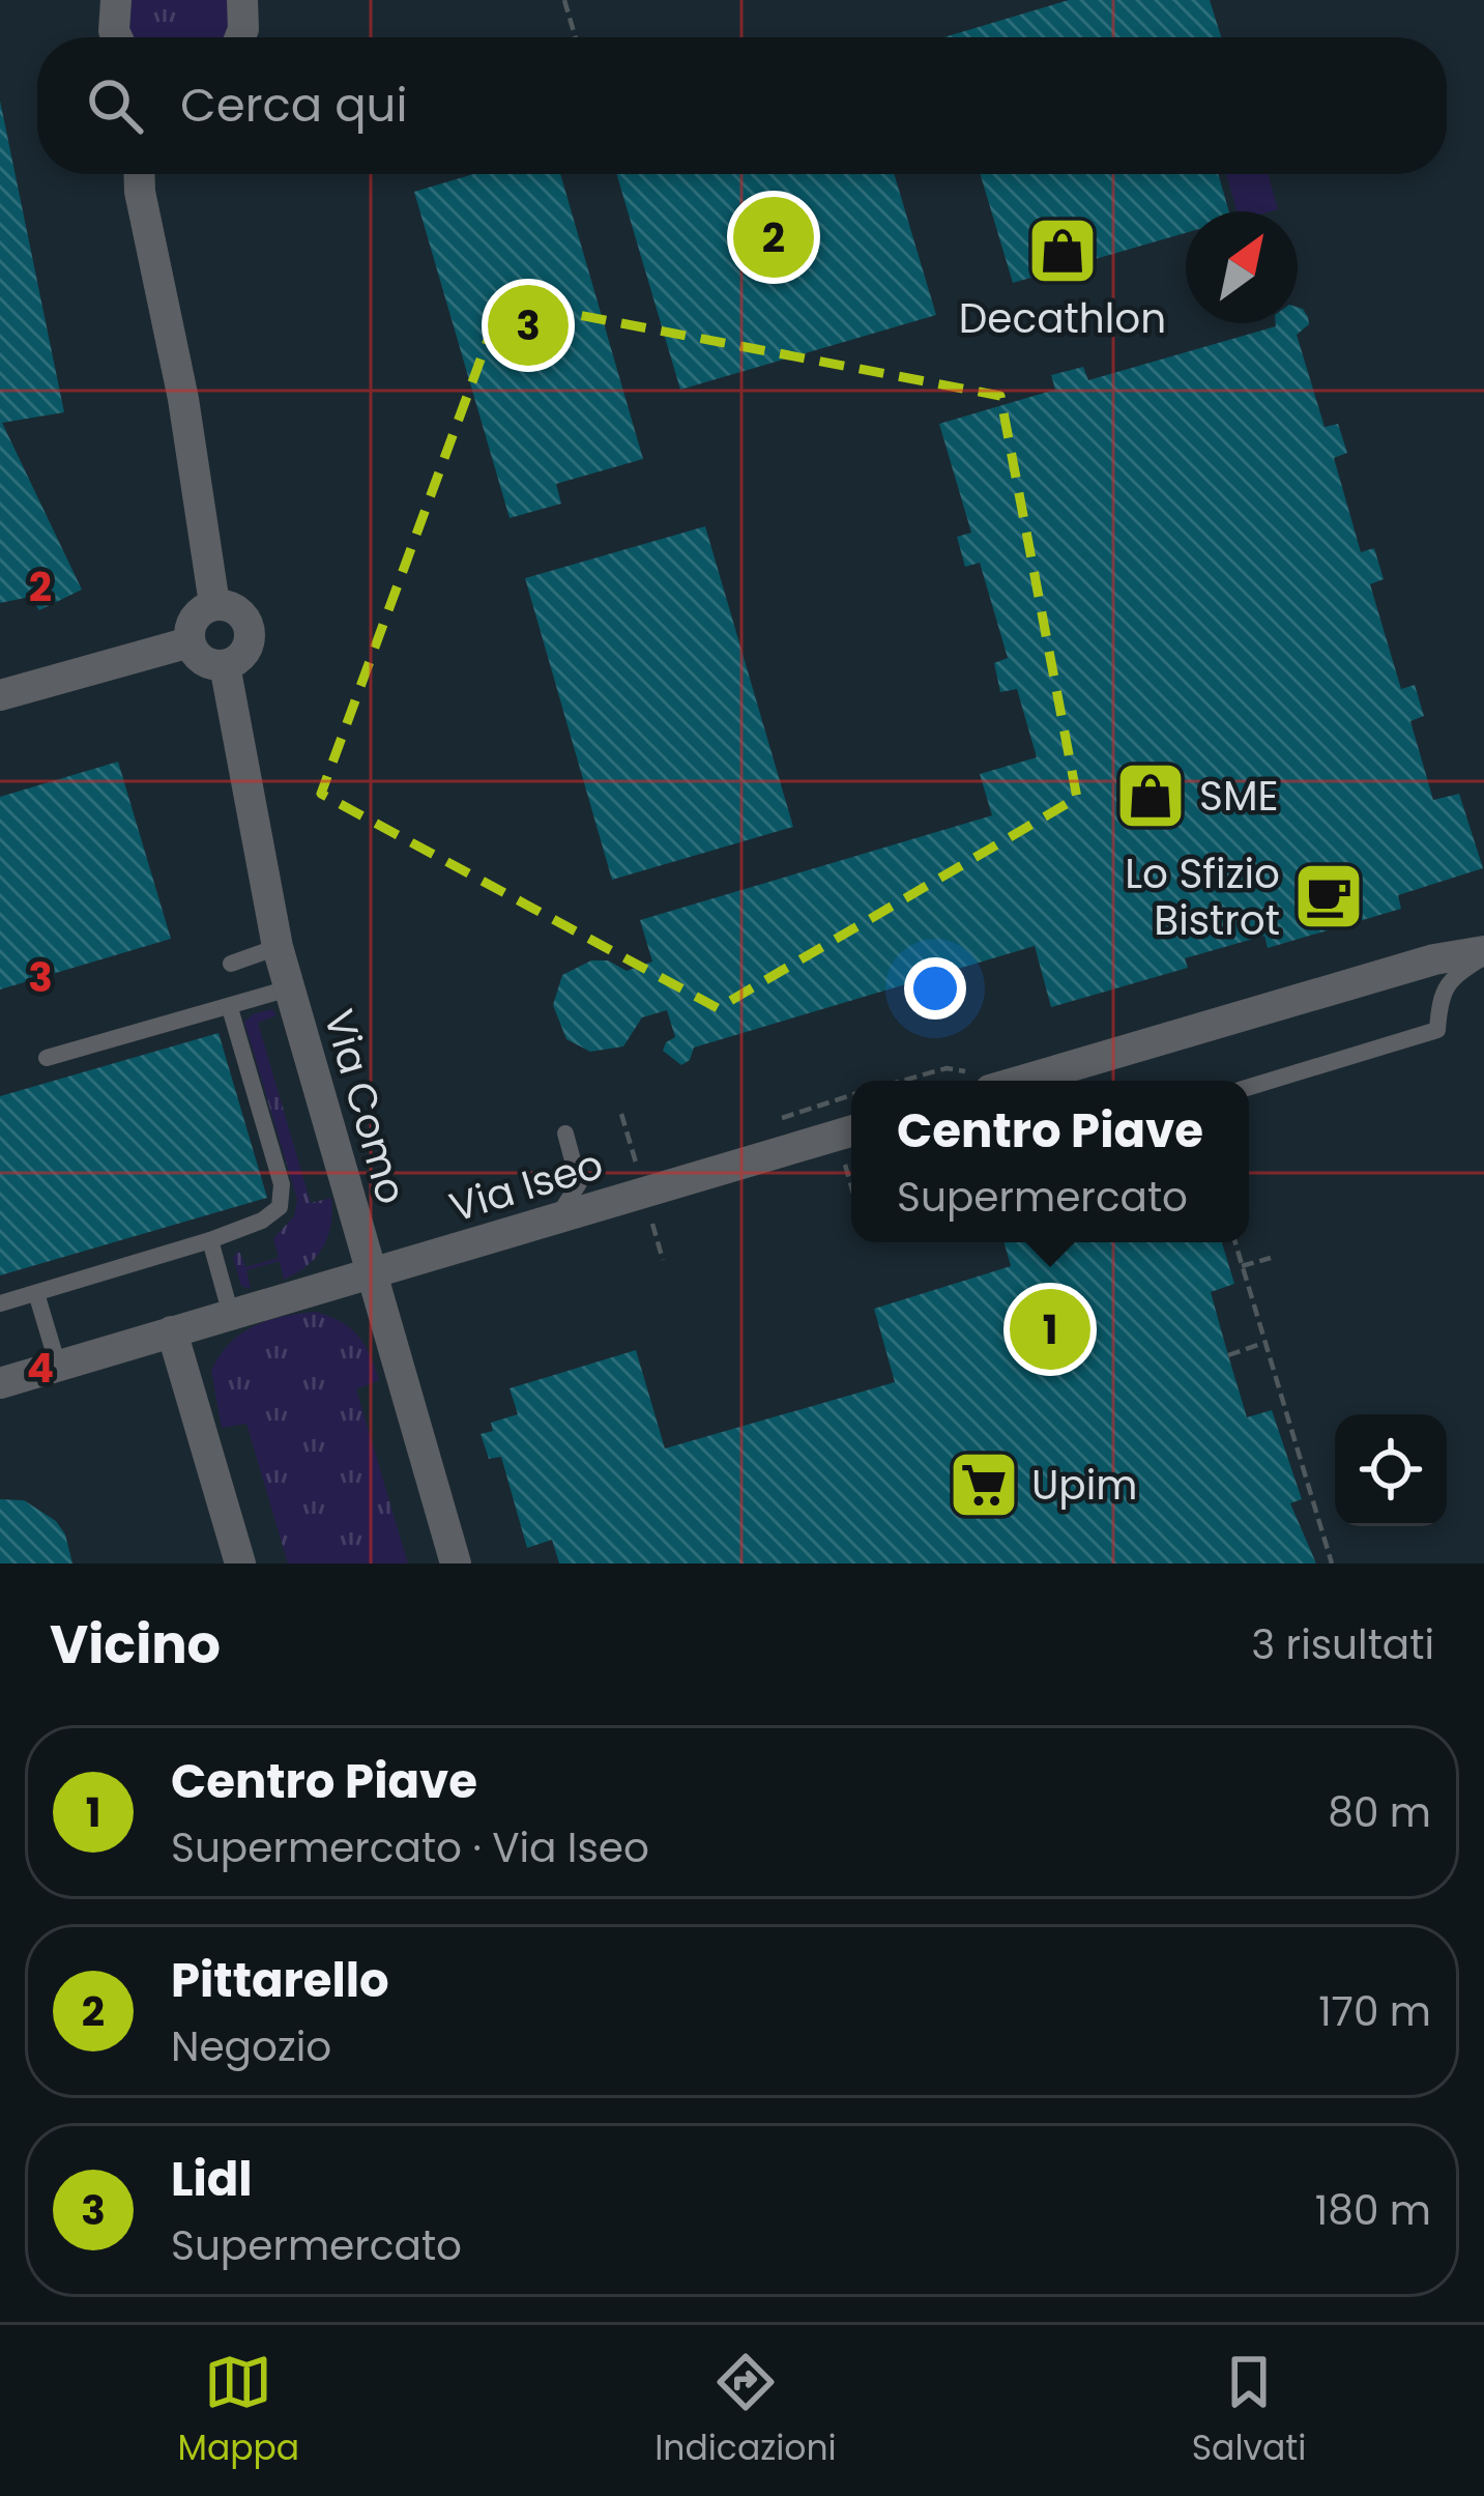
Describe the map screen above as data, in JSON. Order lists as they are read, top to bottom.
{
  "streets": {
    "street": ["Via Como", "Via Iseo"]
  },
  "crossings": [
    ["Via Como", "Via Iseo"]
  ],
  "places": {
    "shop": ["Decathlon", "SME"],
    "cafe": ["Lo Sfizio Bistrot"],
    "supermarket": ["Upim"]
  },
  "north": "top right",
  "page": {
    "search": "Cerca qui",
    "pins": ["2", "3", "1"],
    "popup": ["Centro Piave", "Supermercato"],
    "heading": ["Vicino", "3 risultati"],
    "list": [
      {
        "mark": "1",
        "name": "Centro Piave",
        "note": "Supermercato · Via Iseo",
        "value": "80 m"
      },
      {
        "mark": "2",
        "name": "Pittarello",
        "note": "Negozio",
        "value": "170 m"
      },
      {
        "mark": "3",
        "name": "Lidl",
        "note": "Supermercato",
        "value": "180 m"
      }
    ],
    "nav": ["Mappa", "Indicazioni", "Salvati"]
  },
  "grid": {
    "rows": ["2", "3", "4"]
  }
}
